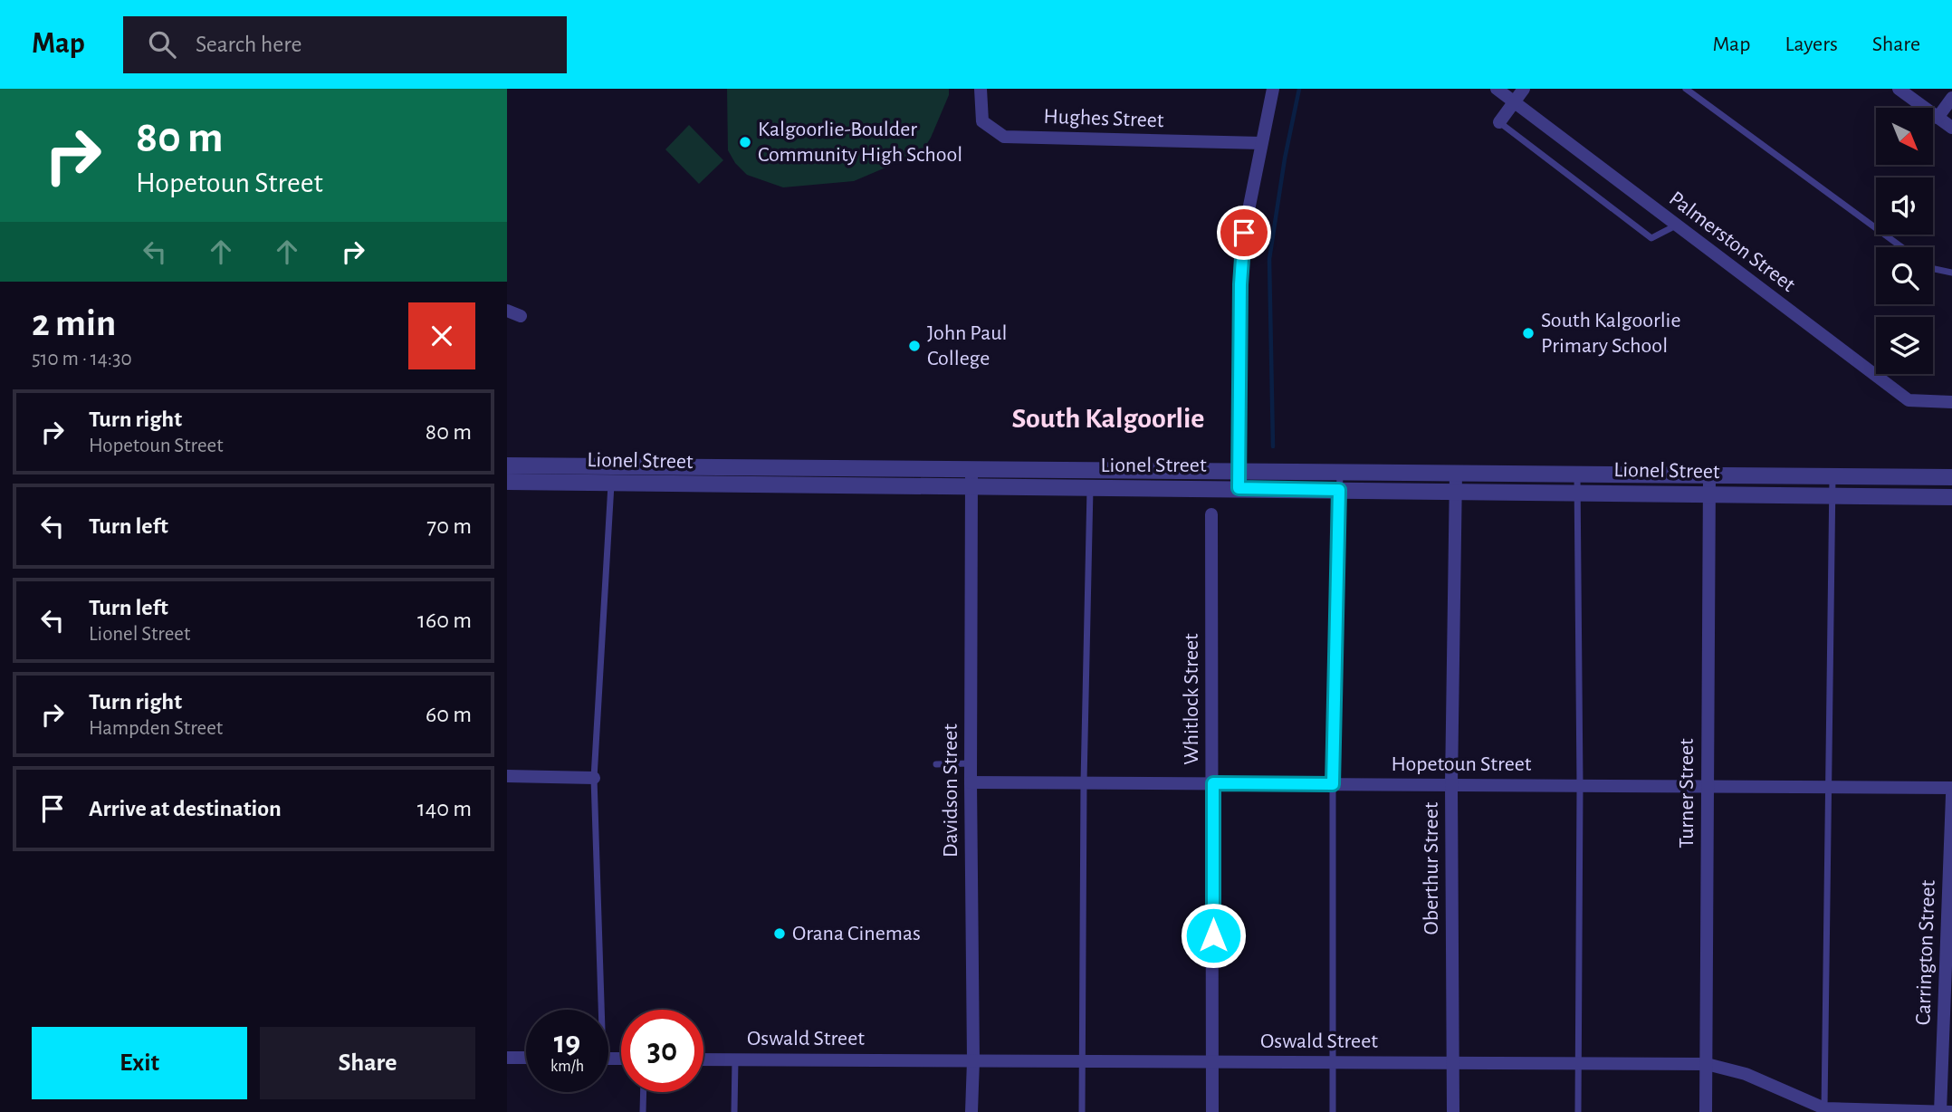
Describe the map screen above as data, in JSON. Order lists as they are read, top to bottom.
{
  "streets": {
    "street": [
      "Hughes Street",
      "Palmerston Street",
      "Lionel Street",
      "Whitlock Street",
      "Hopetoun Street",
      "Davidson Street",
      "Turner Street",
      "Oberthur Street",
      "Carrington Street",
      "Oswald Street"
    ]
  },
  "crossings": [
    ["Lionel Street", "Davidson Street"],
    ["Lionel Street", "Turner Street"],
    ["Lionel Street", "Oberthur Street"],
    ["Whitlock Street", "Hopetoun Street"],
    ["Whitlock Street", "Oswald Street"],
    ["Hopetoun Street", "Davidson Street"],
    ["Hopetoun Street", "Turner Street"],
    ["Hopetoun Street", "Oberthur Street"],
    ["Davidson Street", "Oswald Street"],
    ["Turner Street", "Oswald Street"],
    ["Oberthur Street", "Oswald Street"],
    ["Carrington Street", "Oswald Street"]
  ],
  "districts": ["South Kalgoorlie"],
  "places": [
    "Kalgoorlie-Boulder Community High School",
    "South Kalgoorlie Primary School",
    "John Paul College",
    "Orana Cinemas"
  ],
  "north": "bottom right",
  "page": {
    "header": "Map",
    "search": "Search here",
    "nav": ["Map", "Layers", "Share"],
    "turn": ["80 m", "Hopetoun Street"],
    "heading": ["2 min", "510 m · 14:30"],
    "list": [
      {
        "name": "Turn right",
        "note": "Hopetoun Street",
        "value": "80 m"
      },
      {
        "name": "Turn left",
        "value": "70 m"
      },
      {
        "name": "Turn left",
        "note": "Lionel Street",
        "value": "160 m"
      },
      {
        "name": "Turn right",
        "note": "Hampden Street",
        "value": "60 m"
      },
      {
        "name": "Arrive at destination",
        "value": "140 m"
      }
    ],
    "speed": "19 km/h",
    "limit": "30",
    "buttons": ["Exit", "Share"]
  }
}
